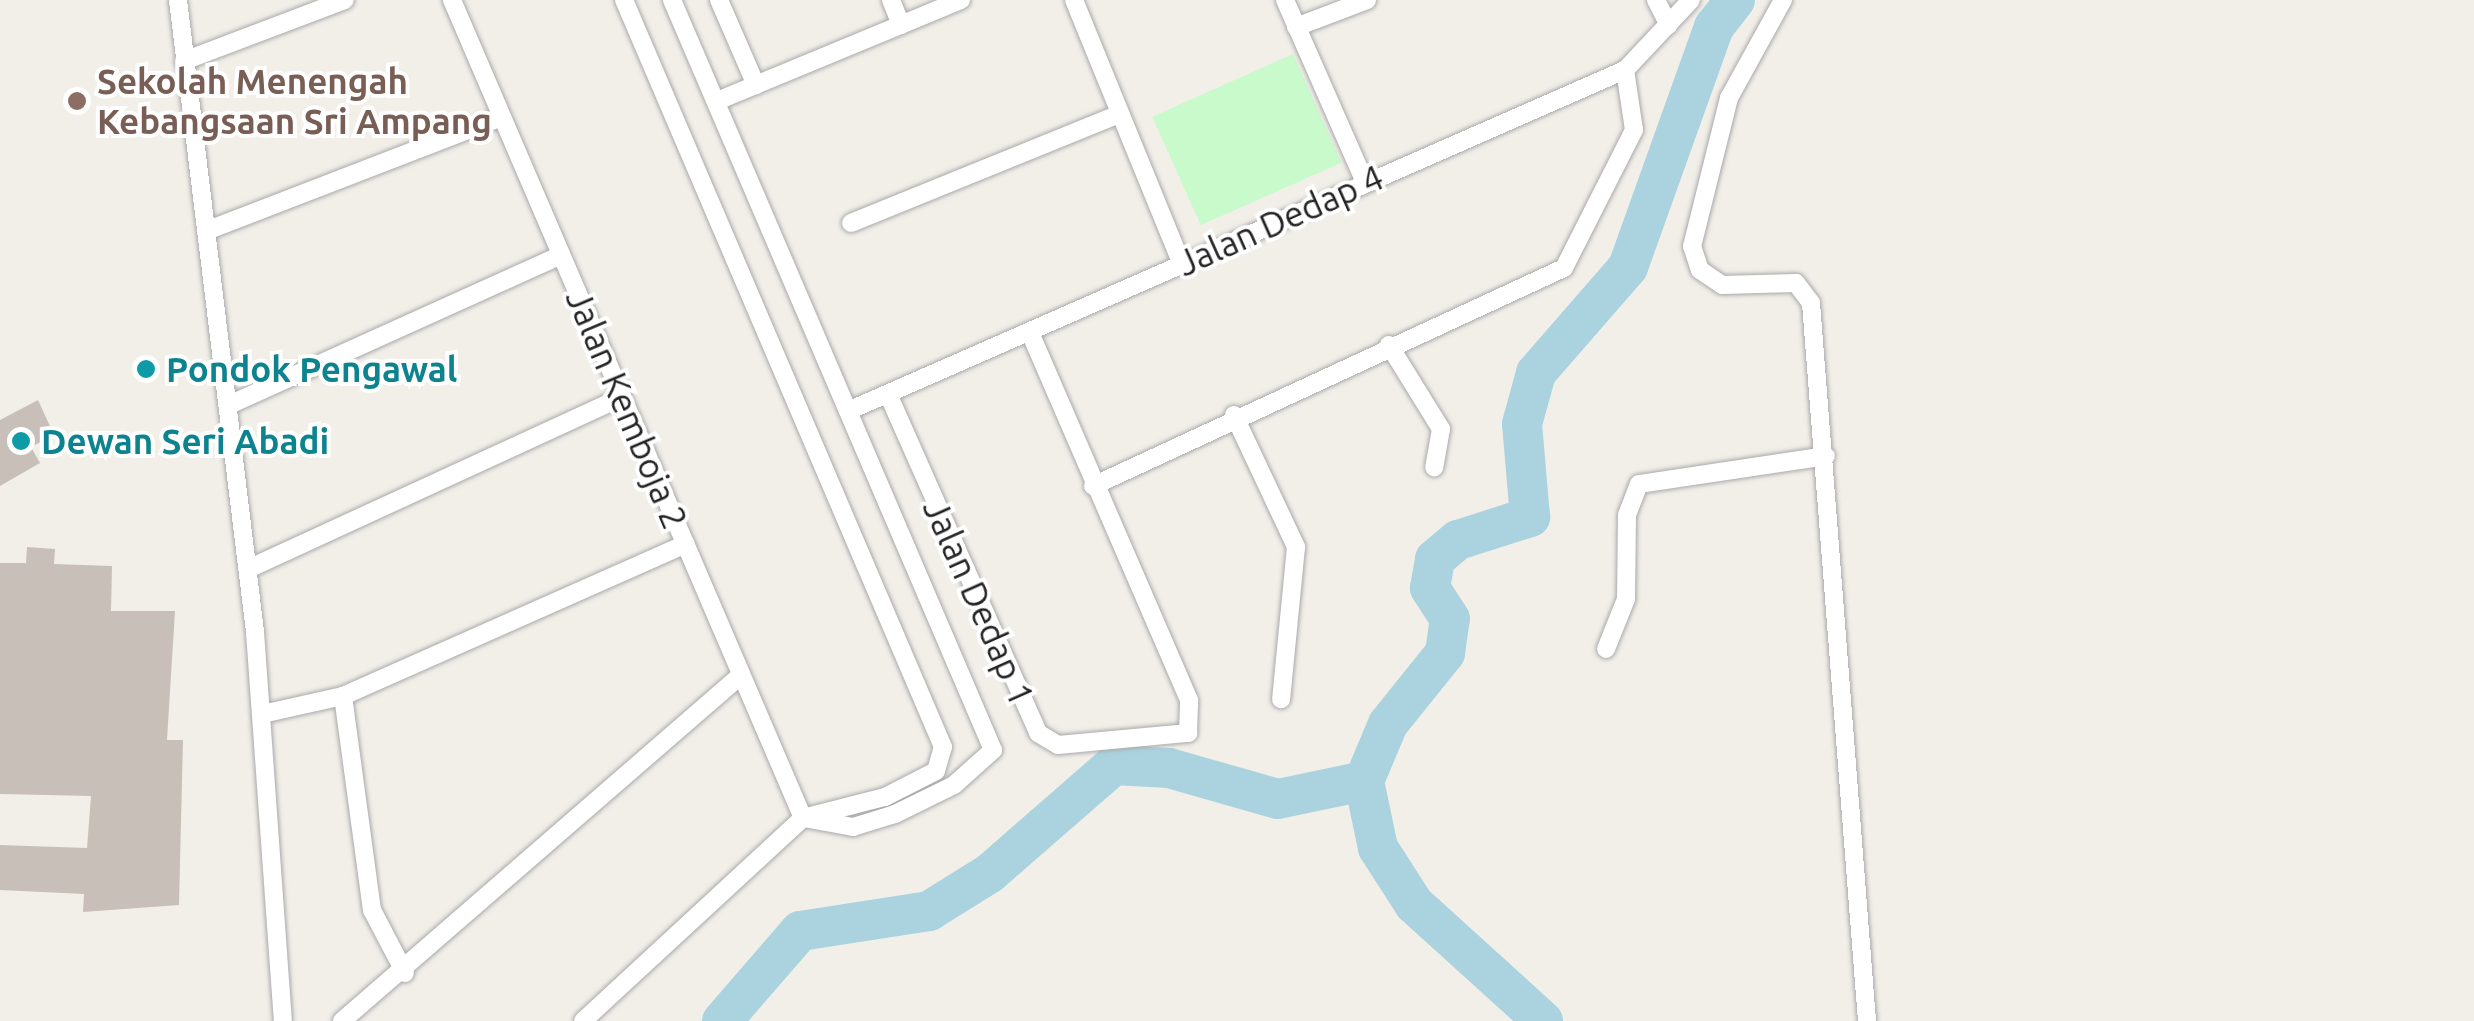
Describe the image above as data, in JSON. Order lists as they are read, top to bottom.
{
  "streets": {
    "street": ["Jalan Dedap 4", "Jalan Kemboja 2", "Jalan Dedap 1"]
  },
  "crossings": [
    ["Jalan Dedap 4", "Jalan Dedap 1"]
  ],
  "places": ["Sekolah Menengah Kebangsaan Sri Ampang", "Pondok Pengawal", "Dewan Seri Abadi"]
}
